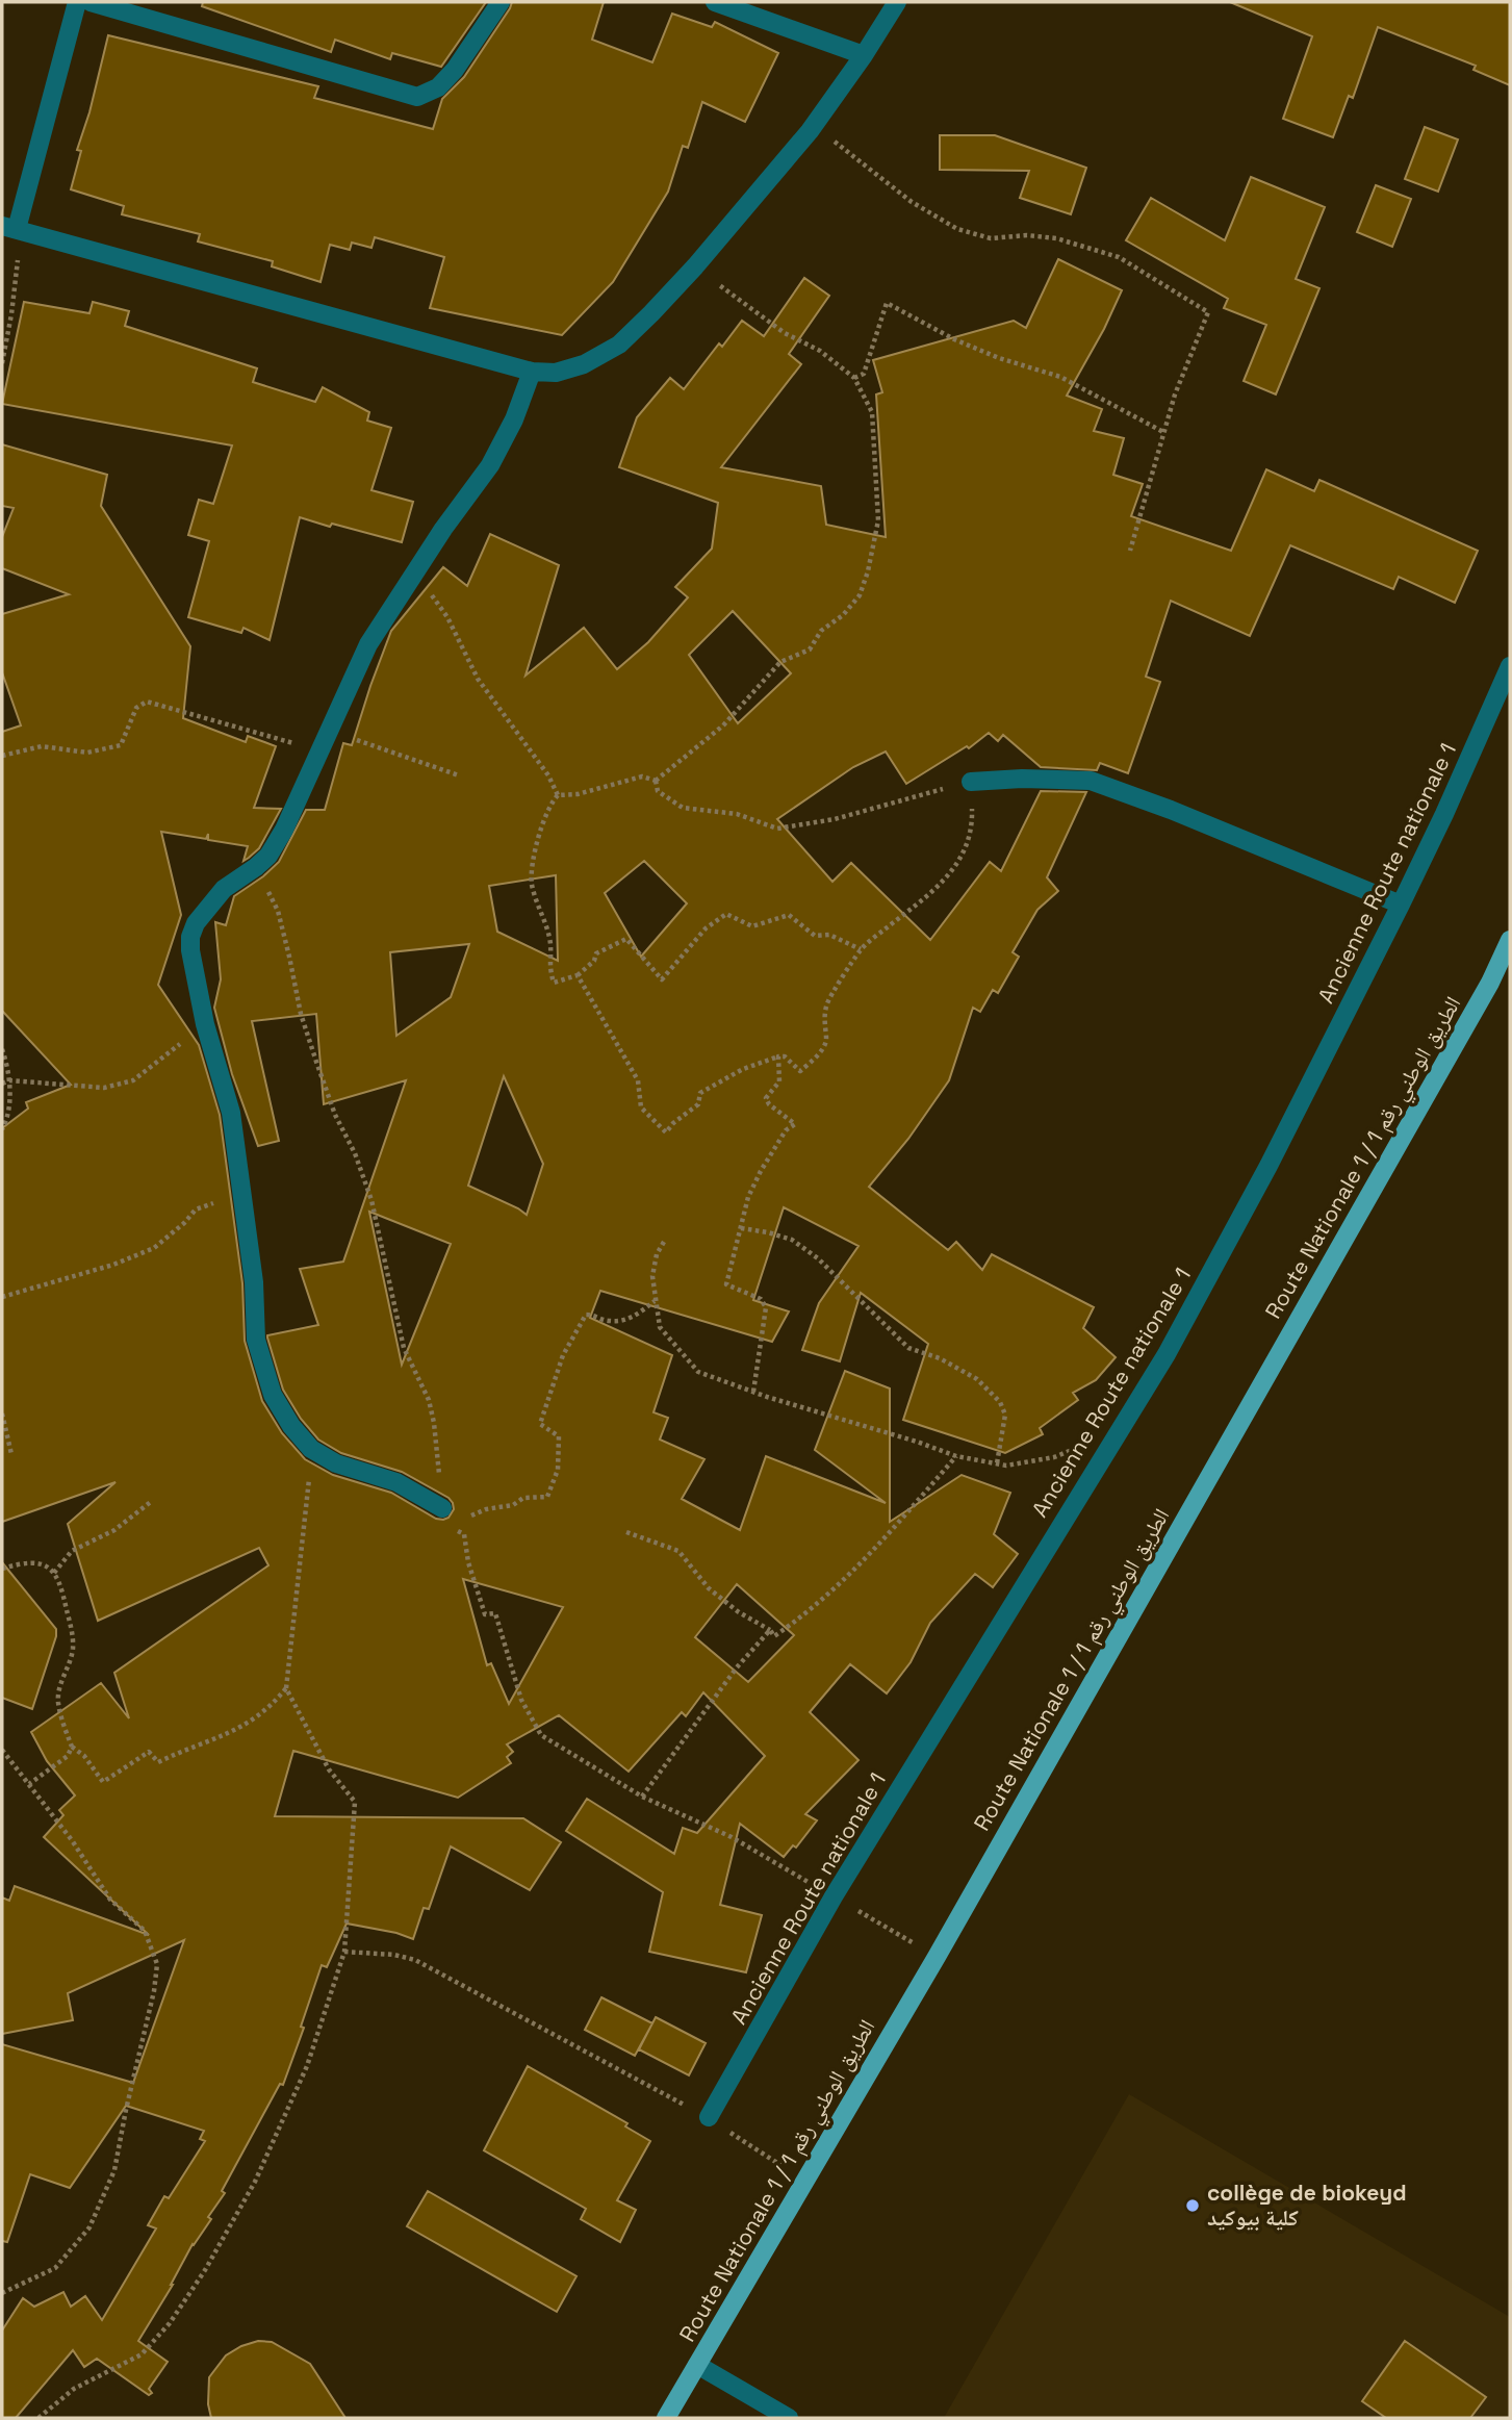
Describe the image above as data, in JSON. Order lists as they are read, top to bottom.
{
  "streets": {
    "main road": ["Route Nationale 1 / الطريق الوطني رقم 1"],
    "street": ["Ancienne Route nationale 1"]
  },
  "places": ["collège de biokeyd كلية بيوكيد"]
}
